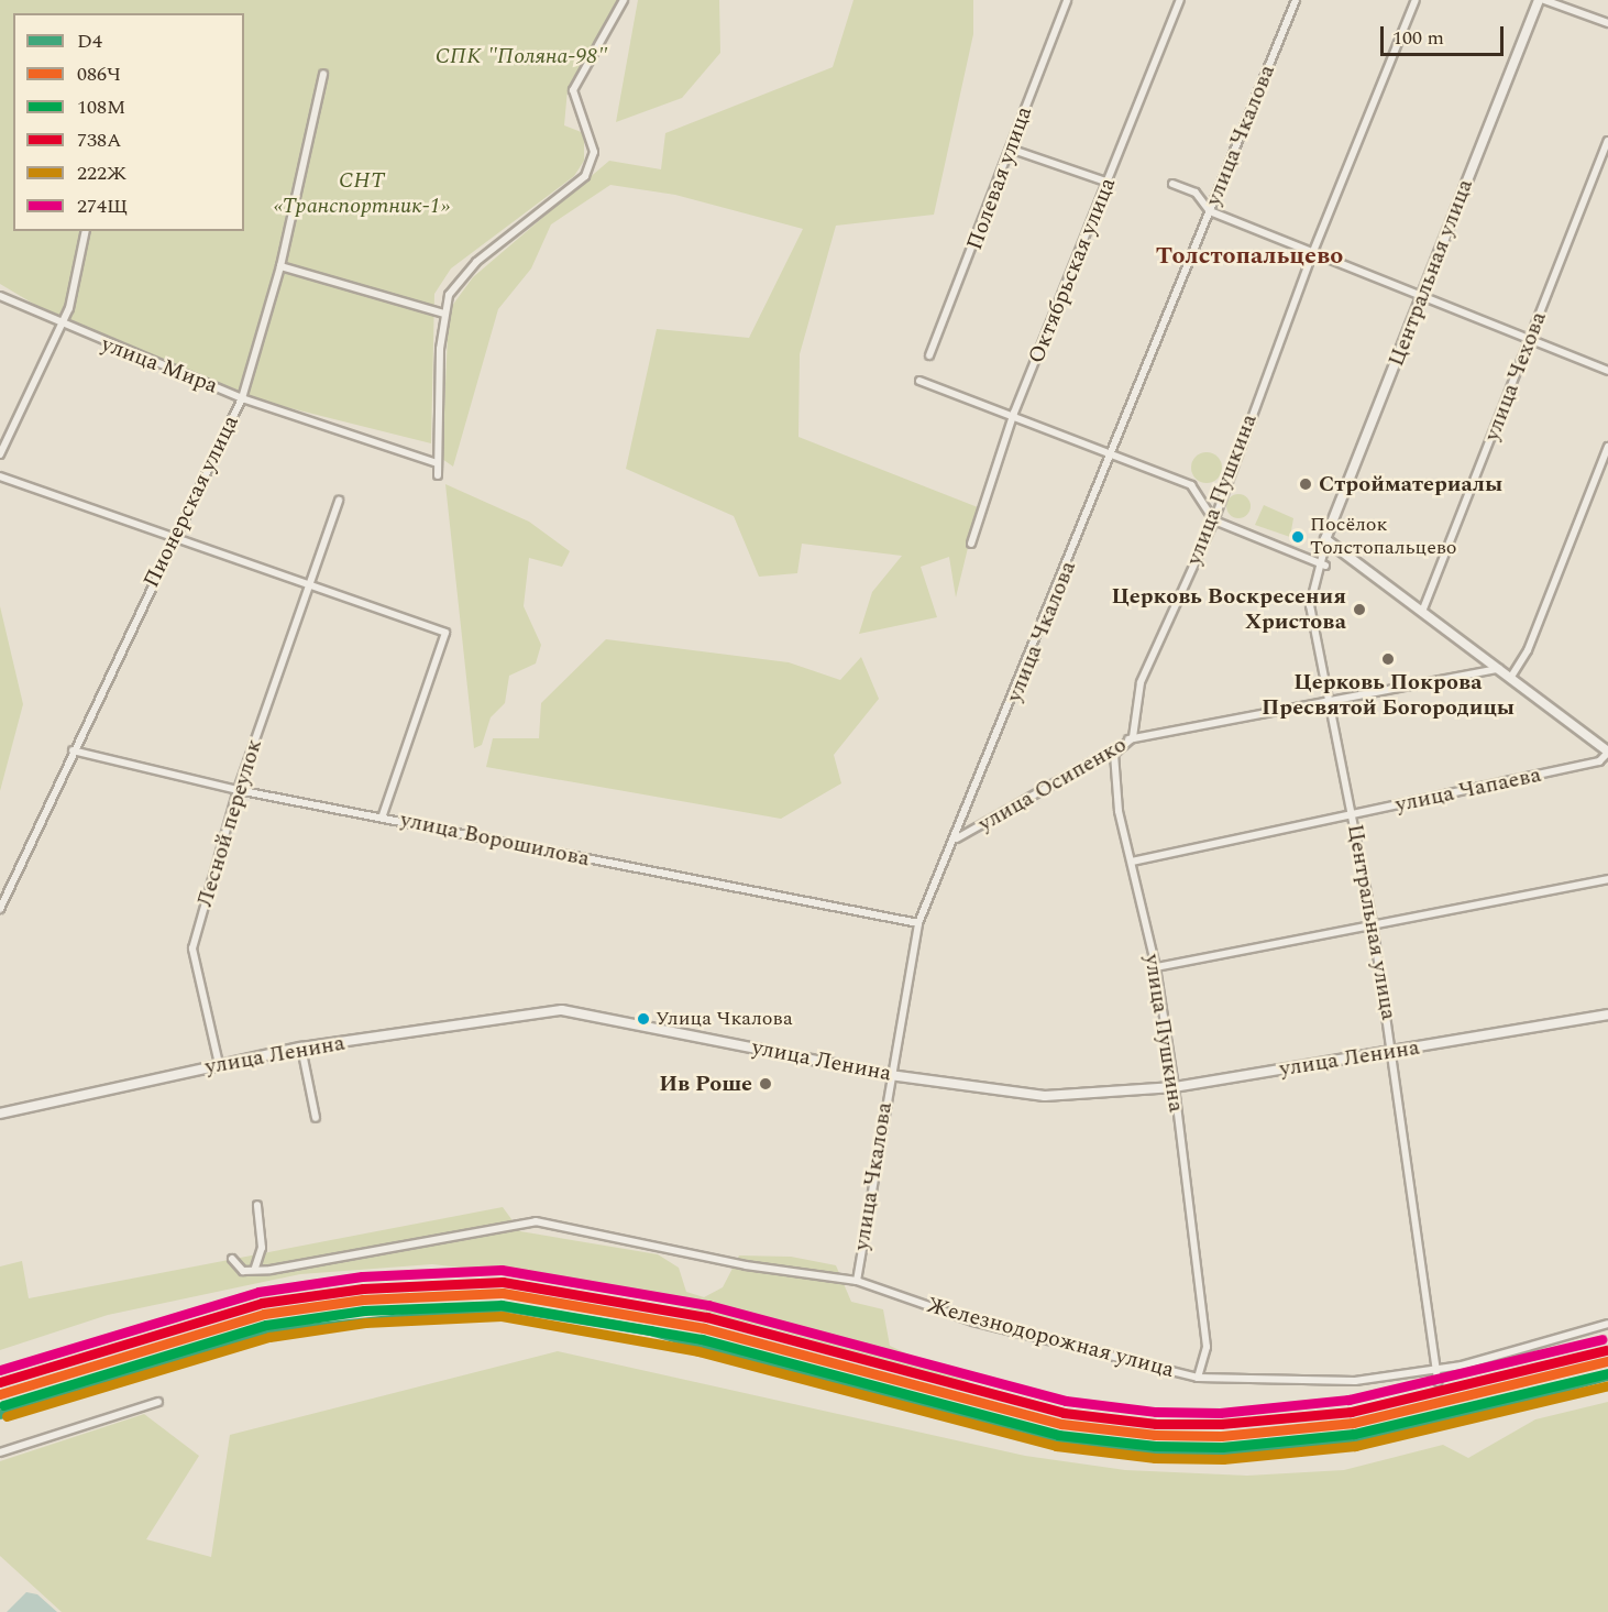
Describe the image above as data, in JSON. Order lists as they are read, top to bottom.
{
  "streets": {
    "street": [
      "улица Чкалова",
      "Полевая улица",
      "Октябрьская улица",
      "Центральная улица",
      "улица Мира",
      "улица Чехова",
      "улица Пушкина",
      "Пионерская улица",
      "улица Осипенко",
      "улица Чапаева",
      "Лесной переулок",
      "улица Ворошилова",
      "улица Ленина",
      "Железнодорожная улица"
    ]
  },
  "crossings": [
    ["улица Чкалова", "улица Осипенко"],
    ["улица Чкалова", "улица Ворошилова"],
    ["улица Чкалова", "улица Ленина"],
    ["улица Чкалова", "Железнодорожная улица"],
    ["Центральная улица", "улица Осипенко"],
    ["Центральная улица", "улица Чапаева"],
    ["Центральная улица", "улица Ленина"],
    ["Центральная улица", "Железнодорожная улица"],
    ["улица Мира", "Пионерская улица"],
    ["улица Пушкина", "улица Осипенко"],
    ["улица Пушкина", "улица Чапаева"],
    ["улица Пушкина", "улица Ленина"],
    ["улица Пушкина", "Железнодорожная улица"],
    ["Пионерская улица", "улица Ворошилова"],
    ["Лесной переулок", "улица Ворошилова"],
    ["Лесной переулок", "улица Ленина"]
  ],
  "districts": ["Толстопальцево"],
  "parks": ["СПК \"Поляна-98\"", "СНТ «Транспортник-1»"],
  "places": [
    "Стройматериалы",
    "Посёлок Толстопальцево",
    "Церковь Воскресения Христова",
    "Церковь Покрова Пресвятой Богородицы",
    "Улица Чкалова",
    "Ив Роше"
  ],
  "lines": [
    "transit line 274Щ",
    "transit line 738А",
    "transit line 086Ч",
    "transit line 108М",
    "transit line D4",
    "transit line 222Ж"
  ],
  "legend": [
    "D4",
    "086Ч",
    "108М",
    "738А",
    "222Ж",
    "274Щ"
  ],
  "scale_bar": "100 m"
}
